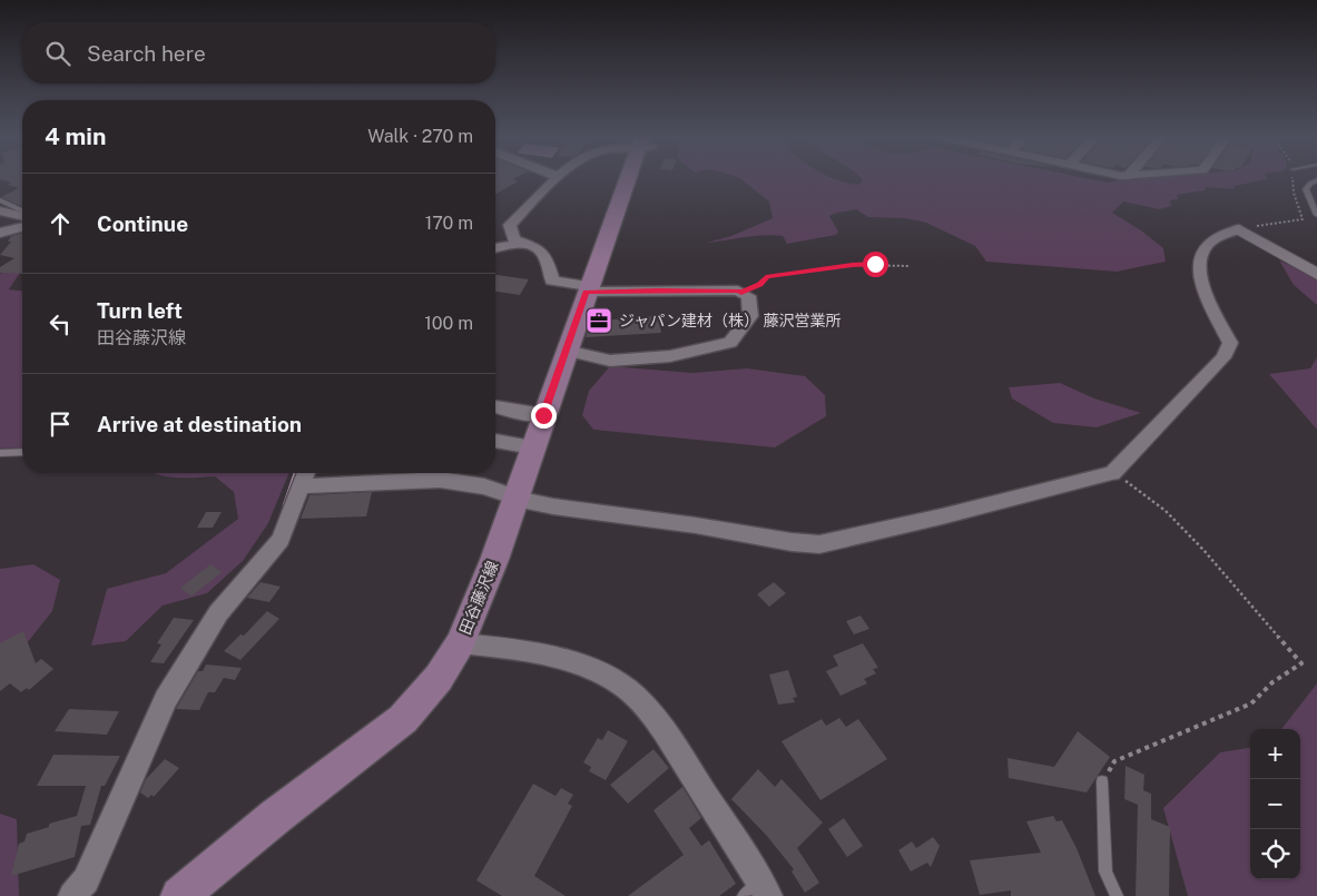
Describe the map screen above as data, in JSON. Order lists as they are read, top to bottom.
{
  "streets": {
    "main road": ["田谷藤沢線"]
  },
  "places": {
    "office": ["ジャパン建材（株） 藤沢営業所"]
  },
  "page": {
    "search": "Search here",
    "heading": ["4 min", "Walk · 270 m"],
    "list": [
      ["Continue", "170 m"],
      ["Turn left", "田谷藤沢線", "100 m"],
      "Arrive at destination"
    ],
    "map_buttons": ["+", "−"]
  }
}
